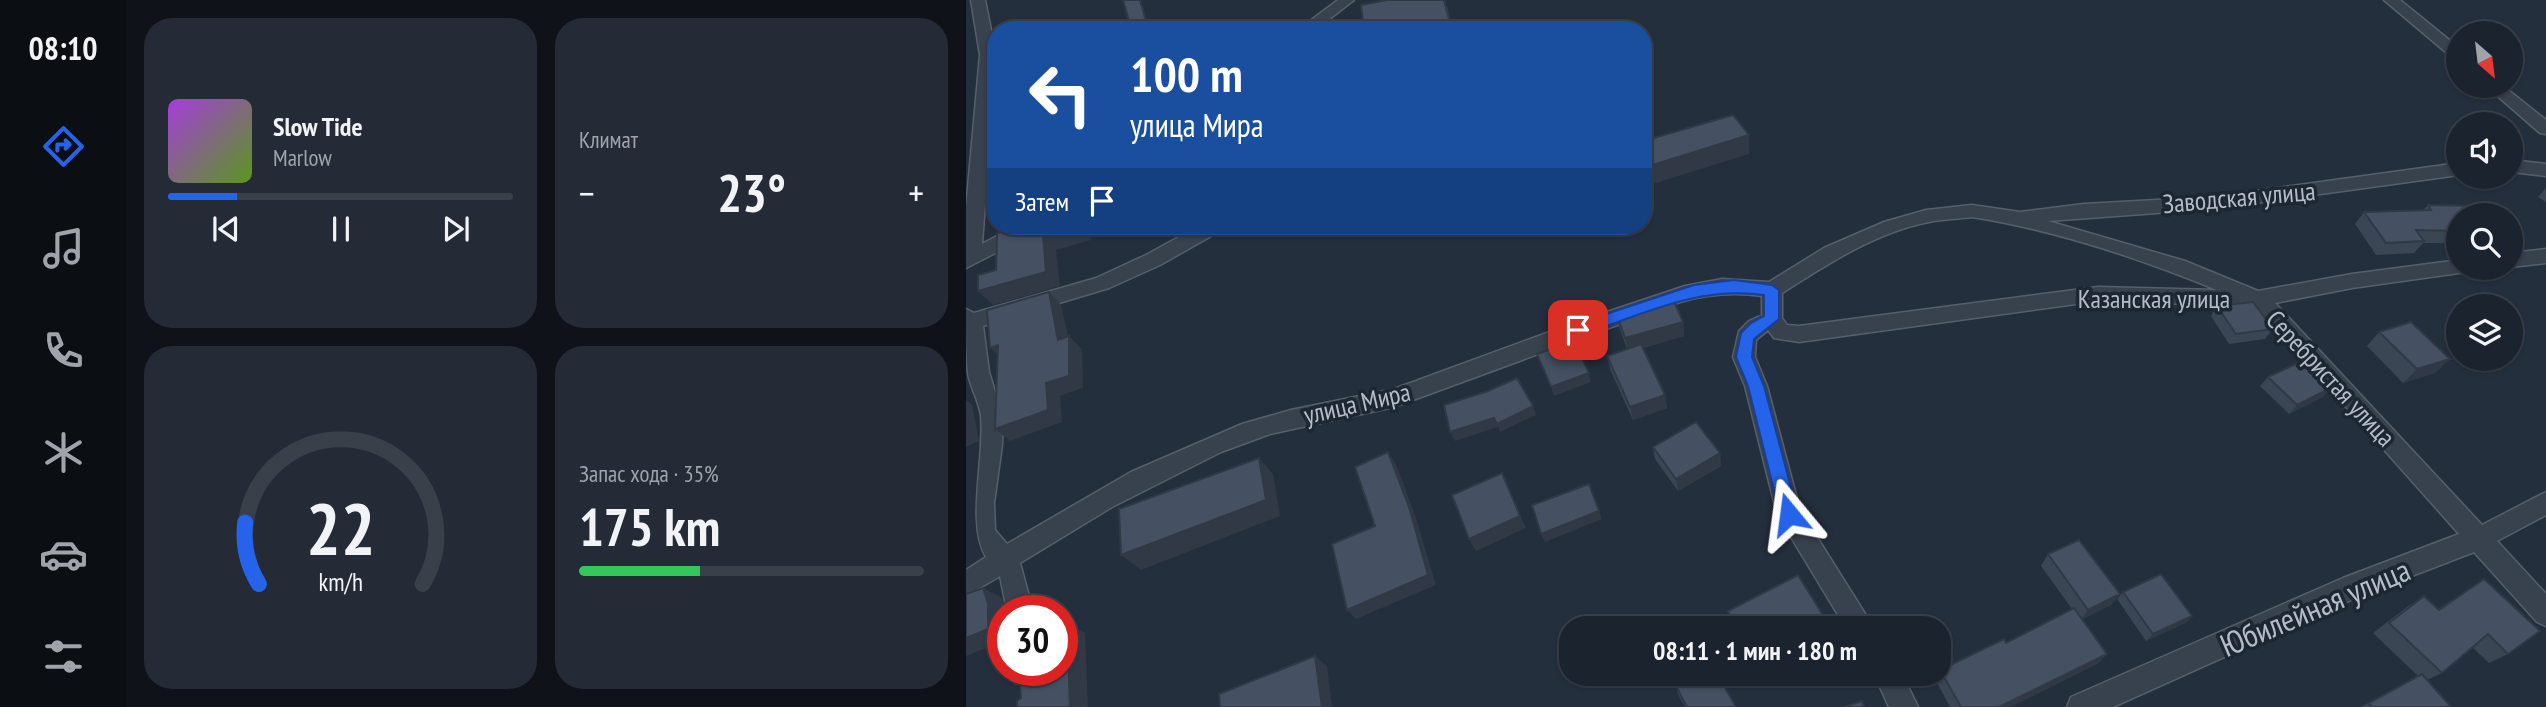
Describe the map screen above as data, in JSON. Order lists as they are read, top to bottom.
{
  "streets": {
    "street": [
      "Заводская улица",
      "Казанская улица",
      "Серебристая улица",
      "улица Мира",
      "Юбилейная улица"
    ]
  },
  "crossings": [
    ["Заводская улица", "Серебристая улица"],
    ["Казанская улица", "Серебристая улица"],
    ["Серебристая улица", "Юбилейная улица"]
  ],
  "north": "bottom right",
  "page": {
    "tabs": "08:10",
    "tile": [
      "Климат",
      ["Запас хода · 35%", "175 km"]
    ],
    "turn": ["100 m", "улица Мира"],
    "song": ["Slow Tide", "Marlow"],
    "heat": ["−", "23°", "+"],
    "then": "Затем",
    "limit": "30",
    "trip": "08:11 · 1 мин · 180 m",
    "gauge": ["22", "km/h"]
  }
}
